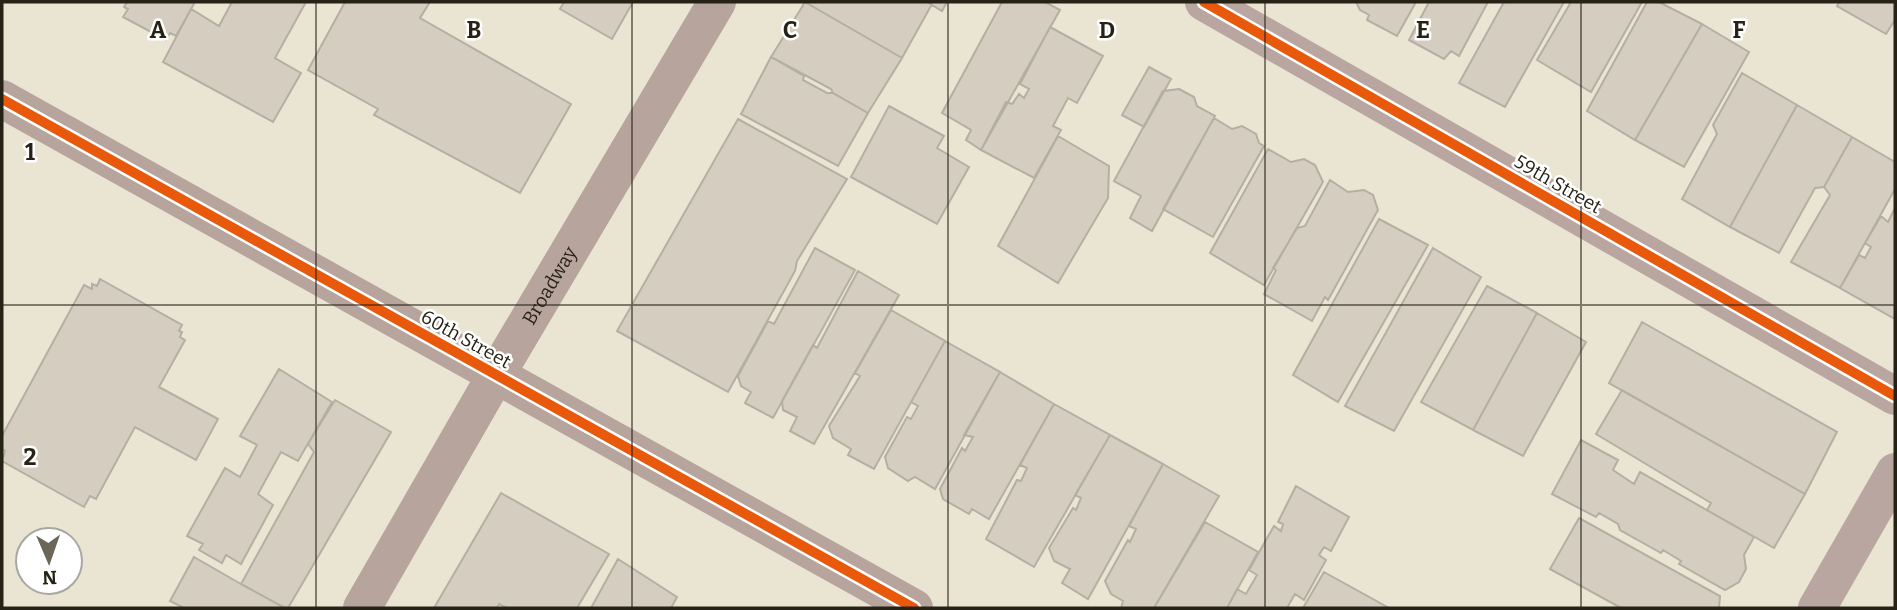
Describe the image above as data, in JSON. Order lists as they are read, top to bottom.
{
  "streets": {
    "street": ["59th Street", "Broadway", "60th Street"]
  },
  "crossings": [
    ["Broadway", "60th Street"]
  ],
  "north": "bottom",
  "grid": {
    "columns": [
      "A",
      "B",
      "C",
      "D",
      "E",
      "F"
    ],
    "rows": ["1", "2"]
  }
}
